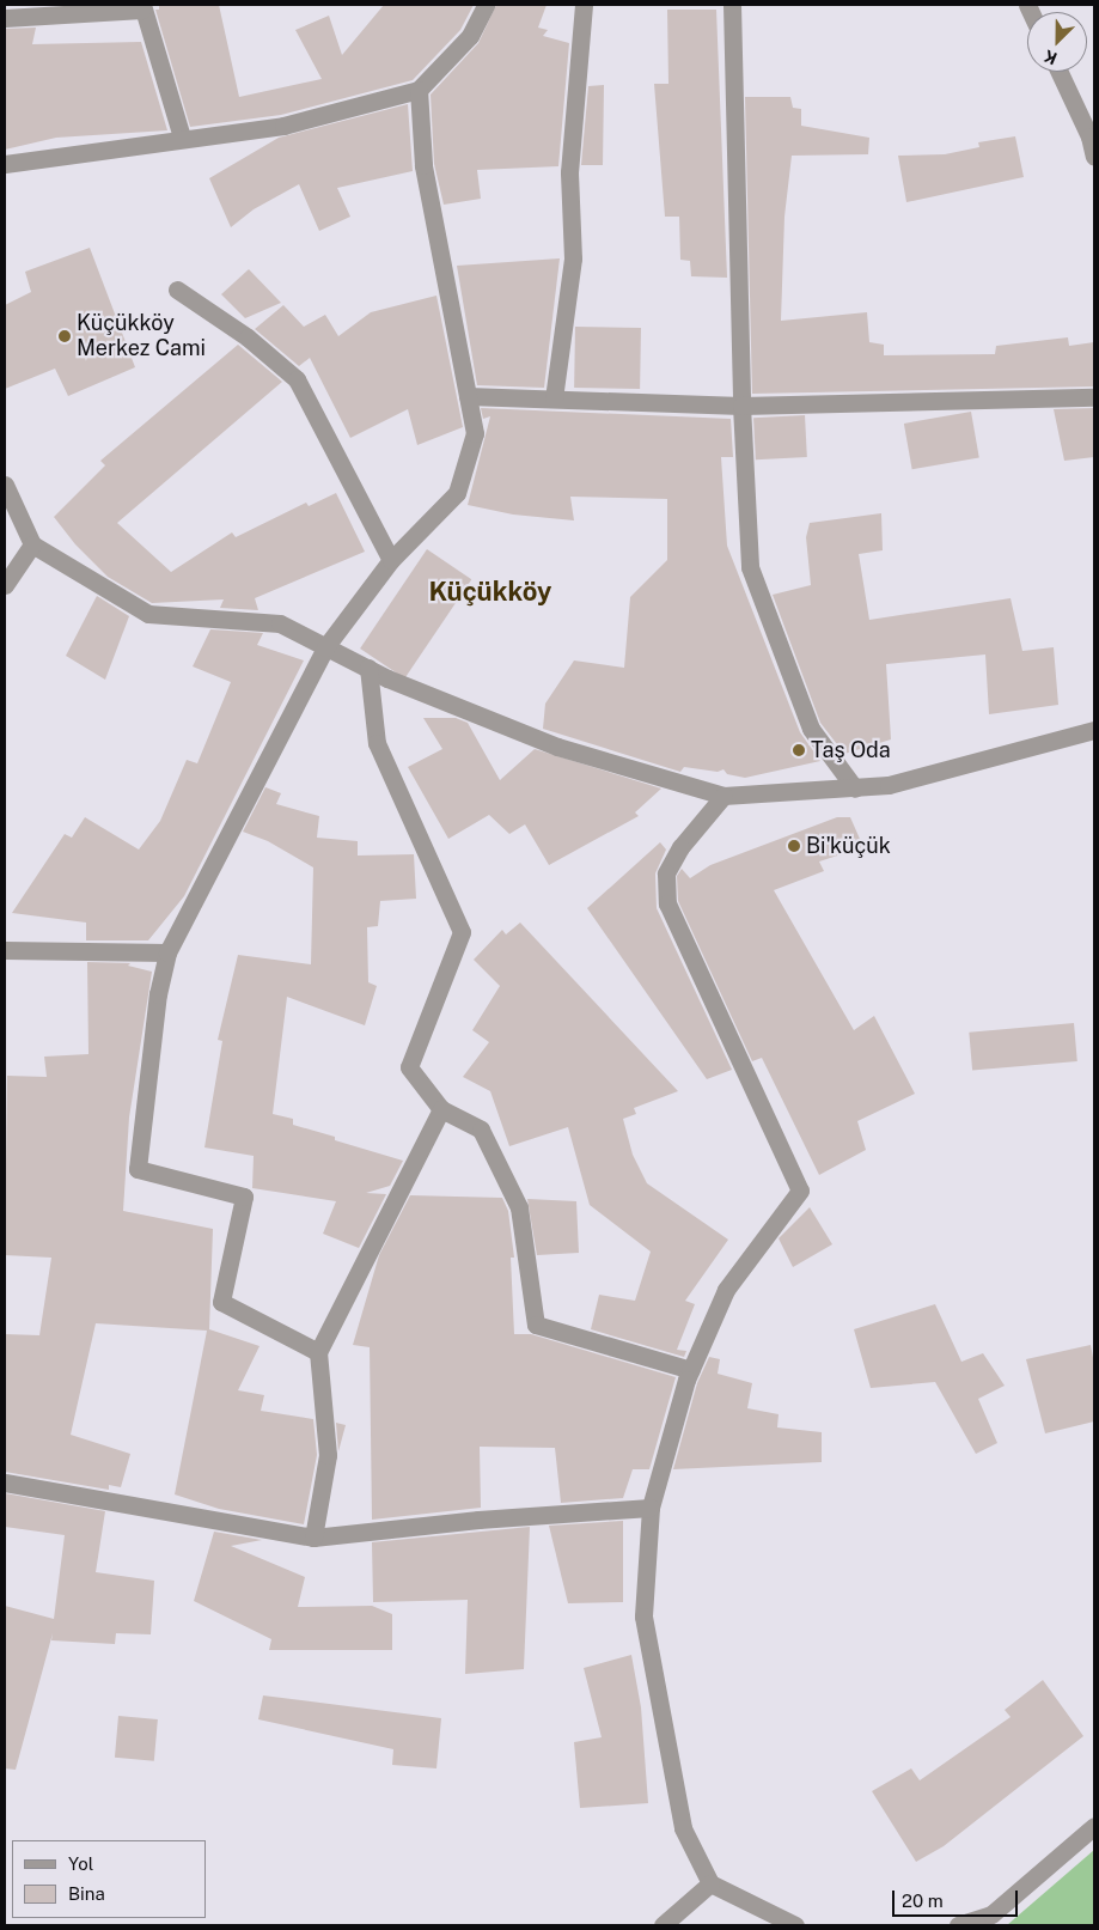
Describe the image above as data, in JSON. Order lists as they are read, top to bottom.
{
  "districts": ["Küçükköy"],
  "places": ["Küçükköy Merkez Cami", "Taş Oda", "Bi'küçük"],
  "legend": ["Yol", "Bina"],
  "scale_bar": "20 m",
  "north": "bottom left"
}
